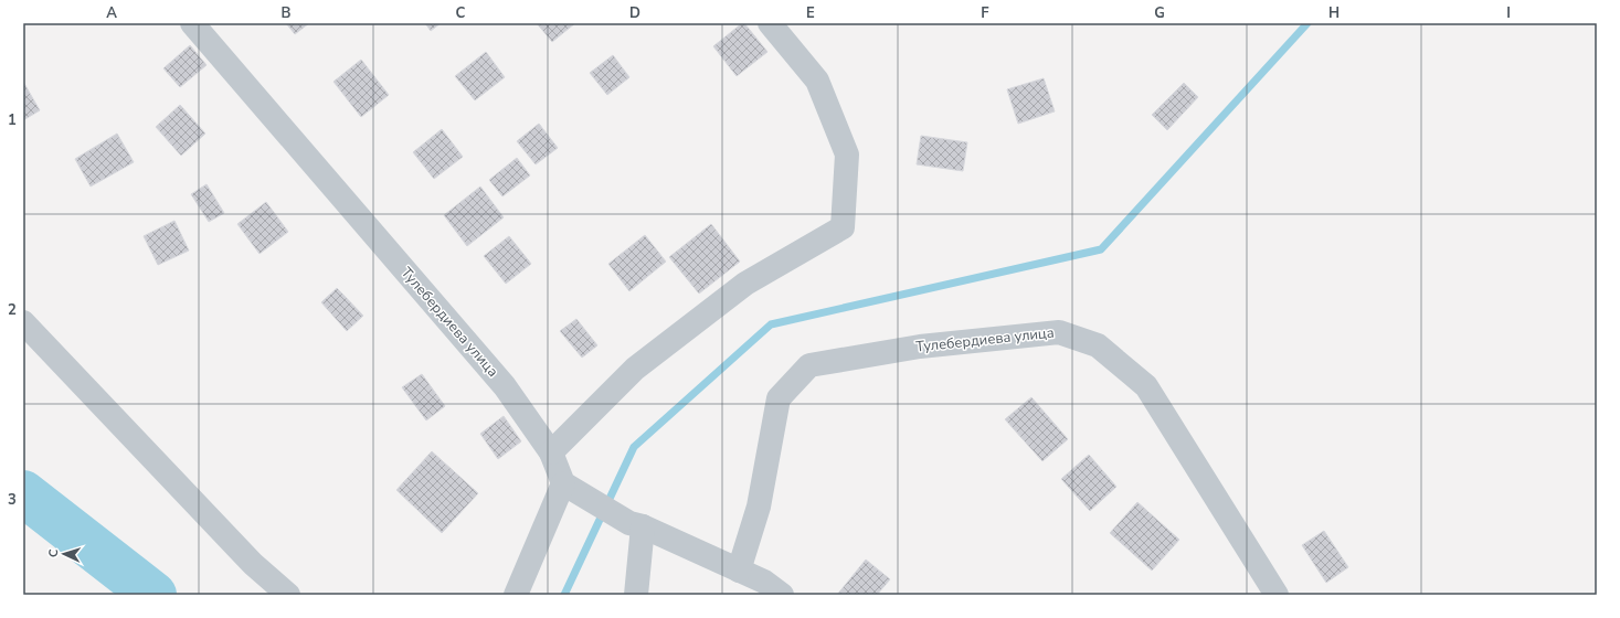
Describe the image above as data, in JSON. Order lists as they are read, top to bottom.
{
  "streets": {
    "street": ["Тулебердиева улица"]
  },
  "north": "left",
  "grid": {
    "columns": [
      "A",
      "B",
      "C",
      "D",
      "E",
      "F",
      "G",
      "H",
      "I"
    ],
    "rows": ["1", "2", "3"]
  }
}
